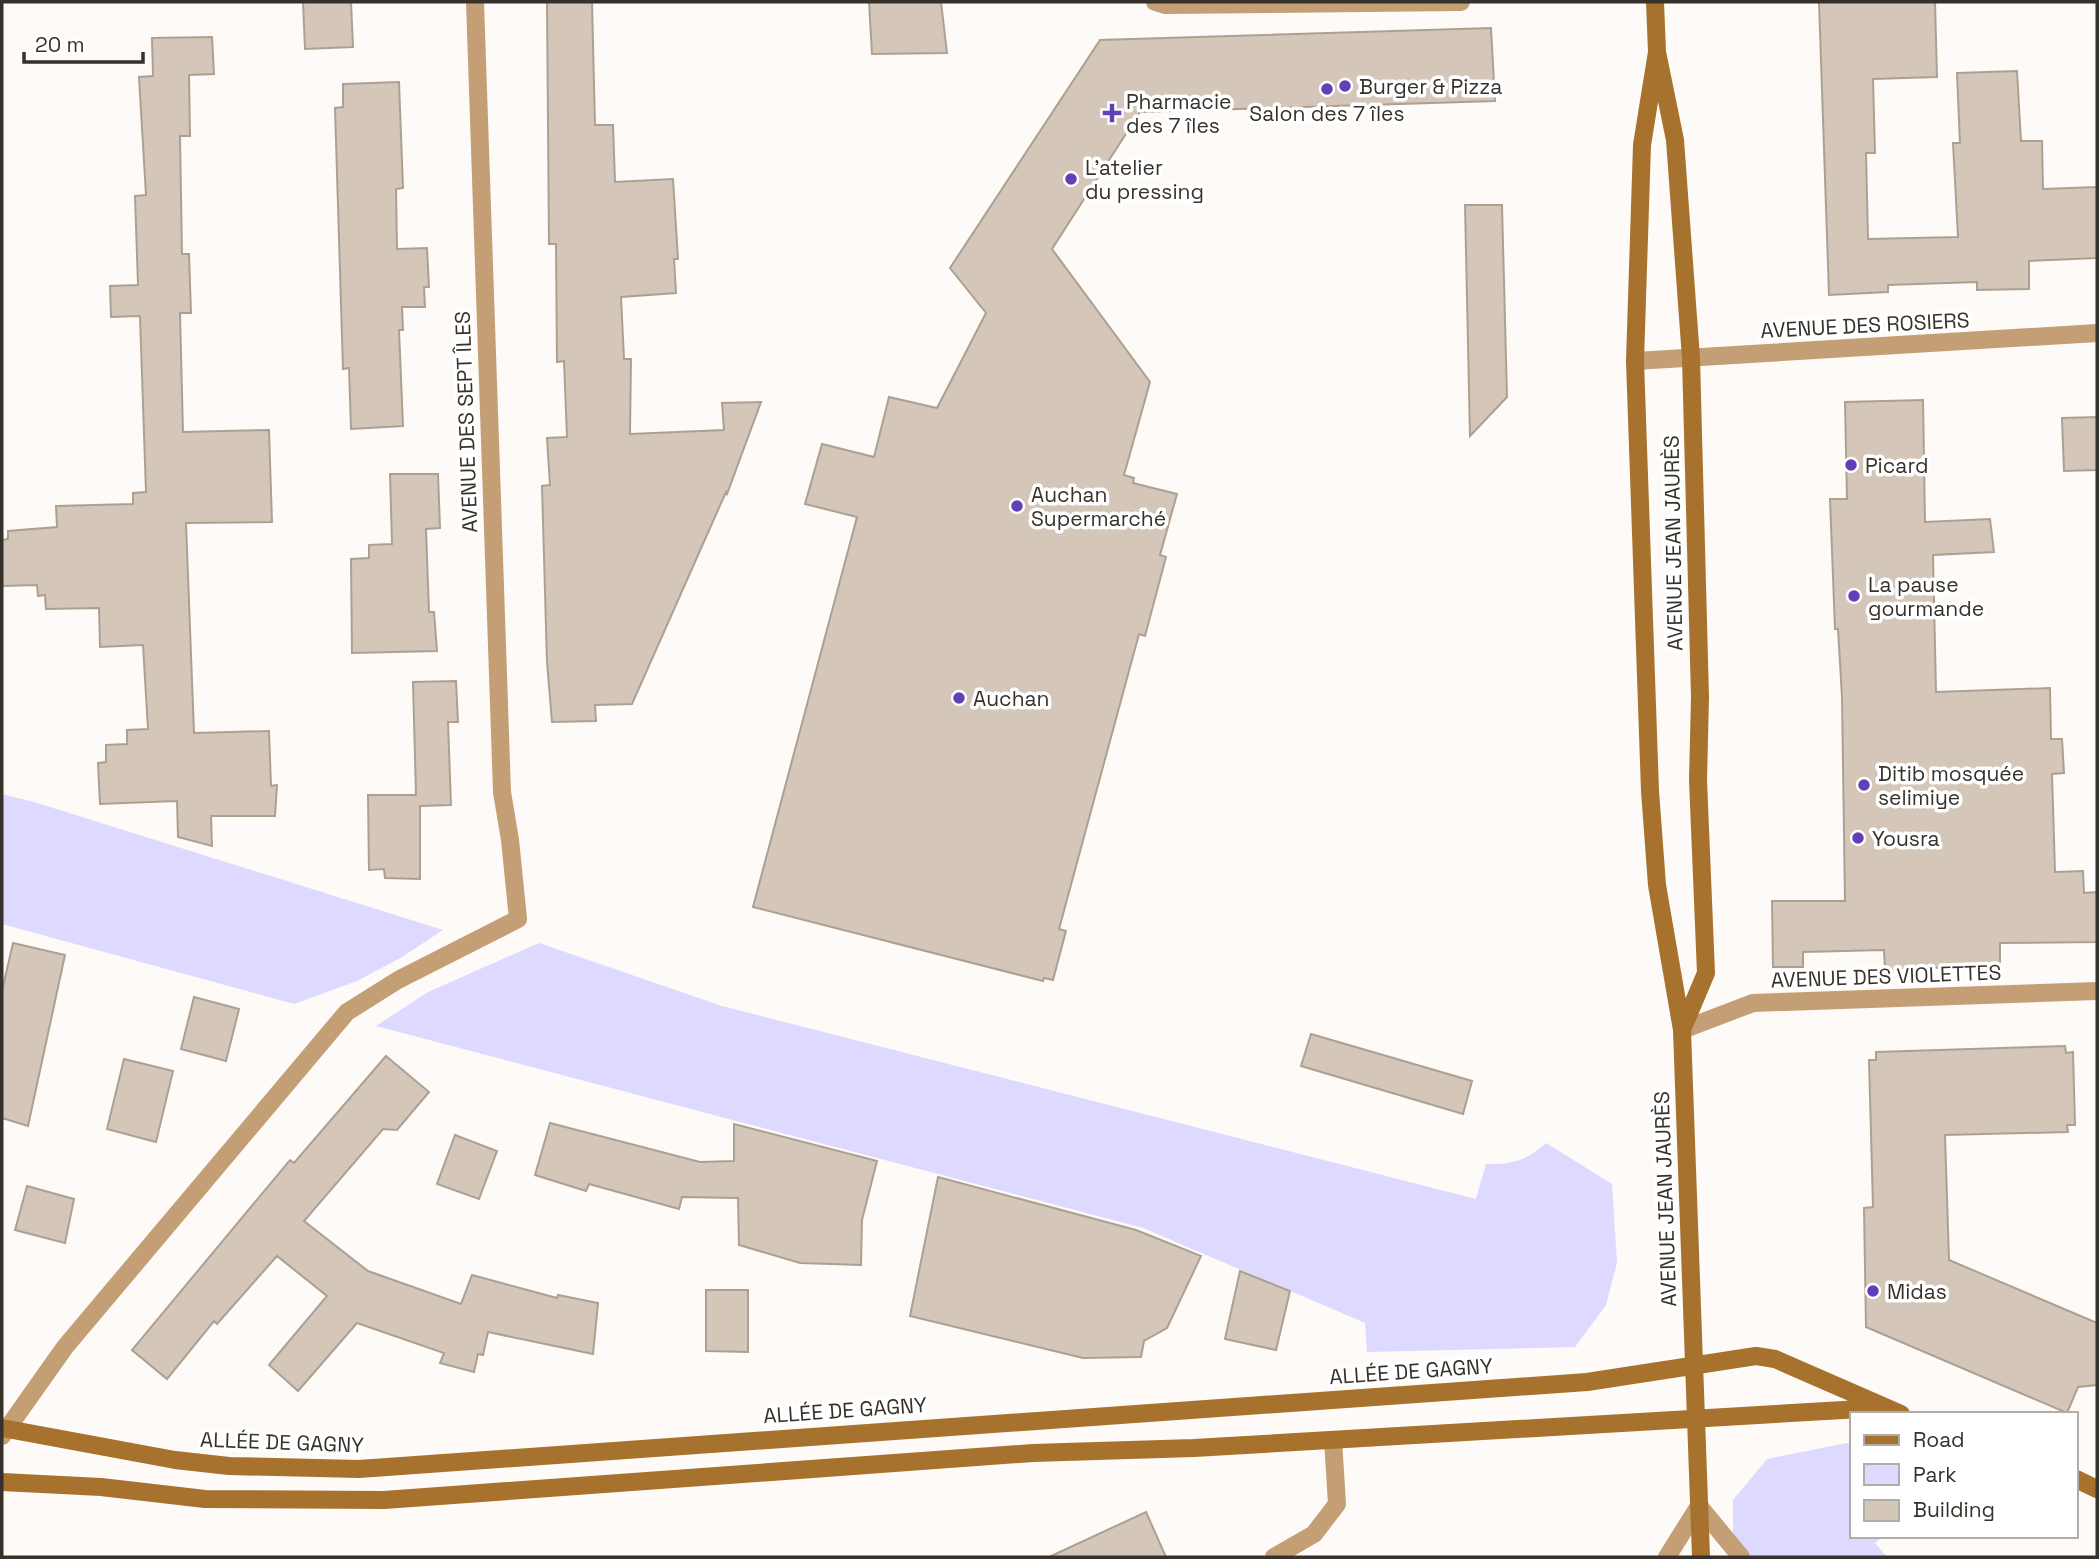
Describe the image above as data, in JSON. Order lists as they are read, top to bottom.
{
  "streets": {
    "main road": ["AVENUE JEAN JAURÈS", "ALLÉE DE GAGNY"],
    "street": ["AVENUE DES ROSIERS", "AVENUE DES SEPT ÎLES", "AVENUE DES VIOLETTES"]
  },
  "crossings": [
    ["AVENUE DES ROSIERS", "AVENUE JEAN JAURÈS"],
    ["AVENUE DES SEPT ÎLES", "ALLÉE DE GAGNY"],
    ["AVENUE JEAN JAURÈS", "AVENUE DES VIOLETTES"],
    ["AVENUE JEAN JAURÈS", "ALLÉE DE GAGNY"]
  ],
  "places": {
    "other": [
      "Burger & Pizza",
      "Salon des 7 îles",
      "L'atelier du pressing",
      "Picard",
      "Auchan Supermarché",
      "La pause gourmande",
      "Auchan",
      "Ditib mosquée selimiye",
      "Yousra",
      "Midas"
    ],
    "health": ["Pharmacie des 7 îles"]
  },
  "legend": ["Road", "Park", "Building"],
  "scale_bar": "20 m"
}
